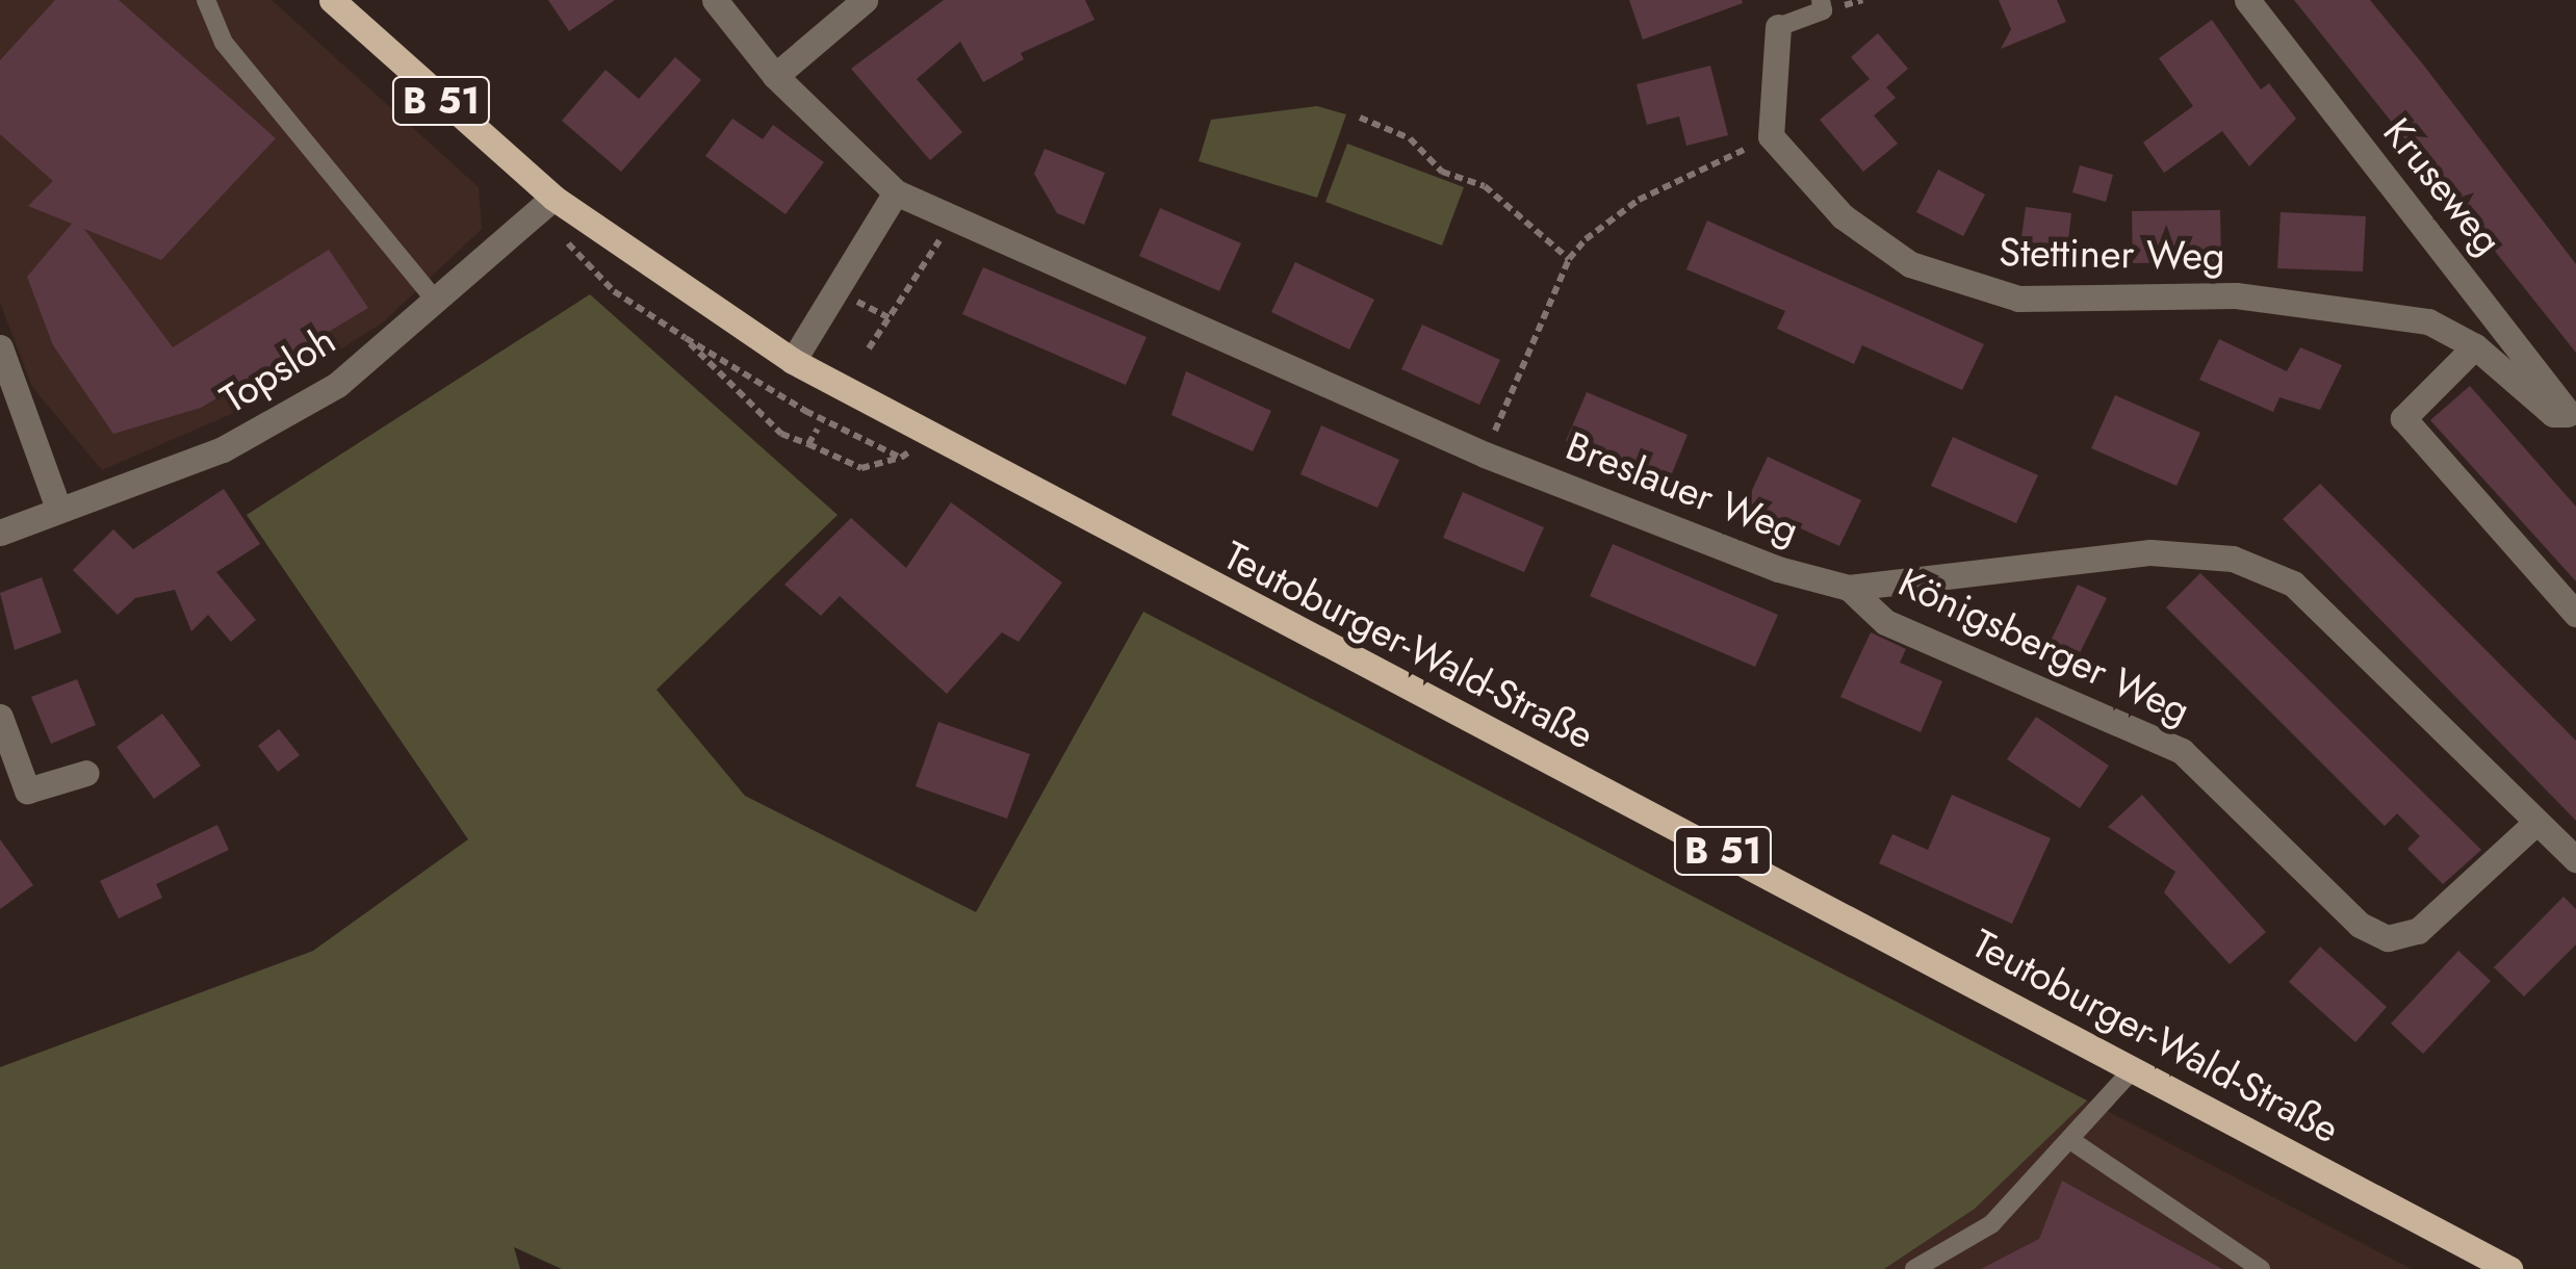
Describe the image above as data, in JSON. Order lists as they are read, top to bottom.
{
  "streets": {
    "main road": ["B 51", "Teutoburger-Wald-Straße"],
    "street": [
      "Kruseweg",
      "Stettiner Weg",
      "Topsloh",
      "Breslauer Weg",
      "Königsberger Weg"
    ]
  },
  "crossings": [
    ["Topsloh", "Teutoburger-Wald-Straße"],
    ["Breslauer Weg", "Königsberger Weg"]
  ]
}
